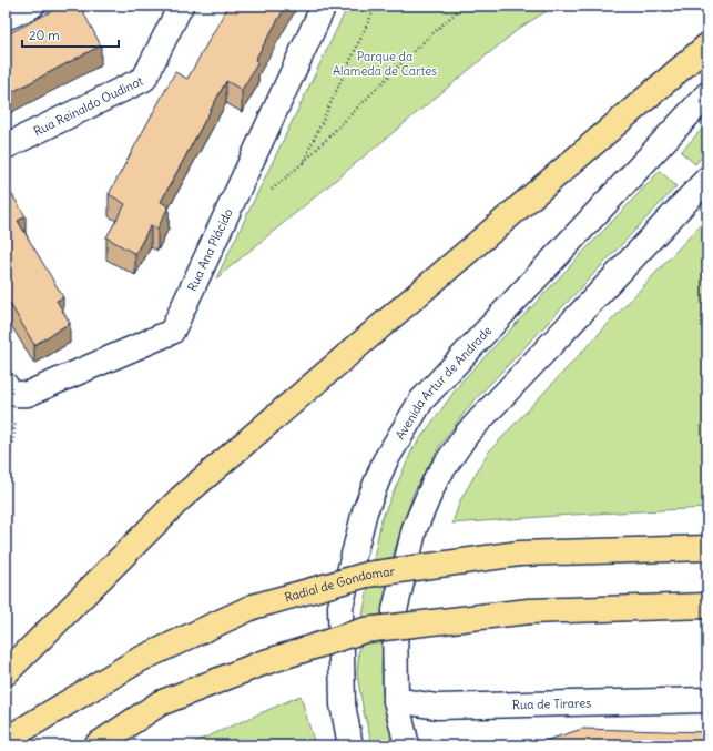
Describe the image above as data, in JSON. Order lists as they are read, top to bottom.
{
  "streets": {
    "highway": ["Radial de Gondomar"],
    "main road": [
      "Rua Reinaldo Oudinot",
      "Rua Ana Plácido",
      "Avenida Artur de Andrade",
      "Rua de Tirares"
    ]
  },
  "parks": ["Parque da Alameda de Cartes"],
  "scale_bar": "20 m"
}
